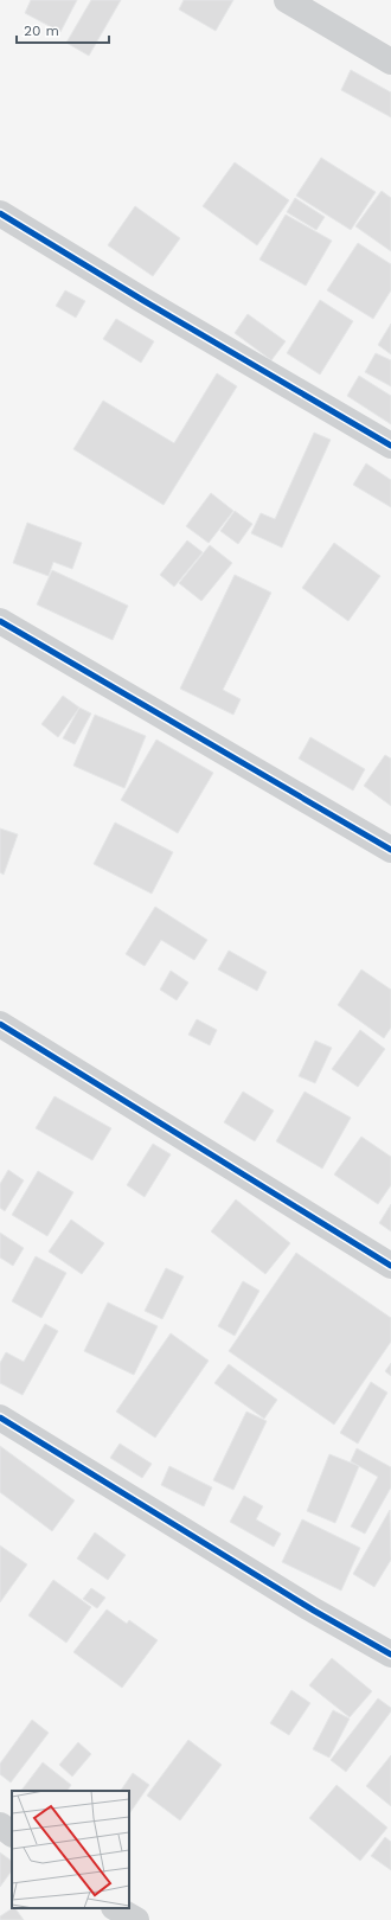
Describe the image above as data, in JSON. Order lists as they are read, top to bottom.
{
  "scale_bar": "20 m"
}
